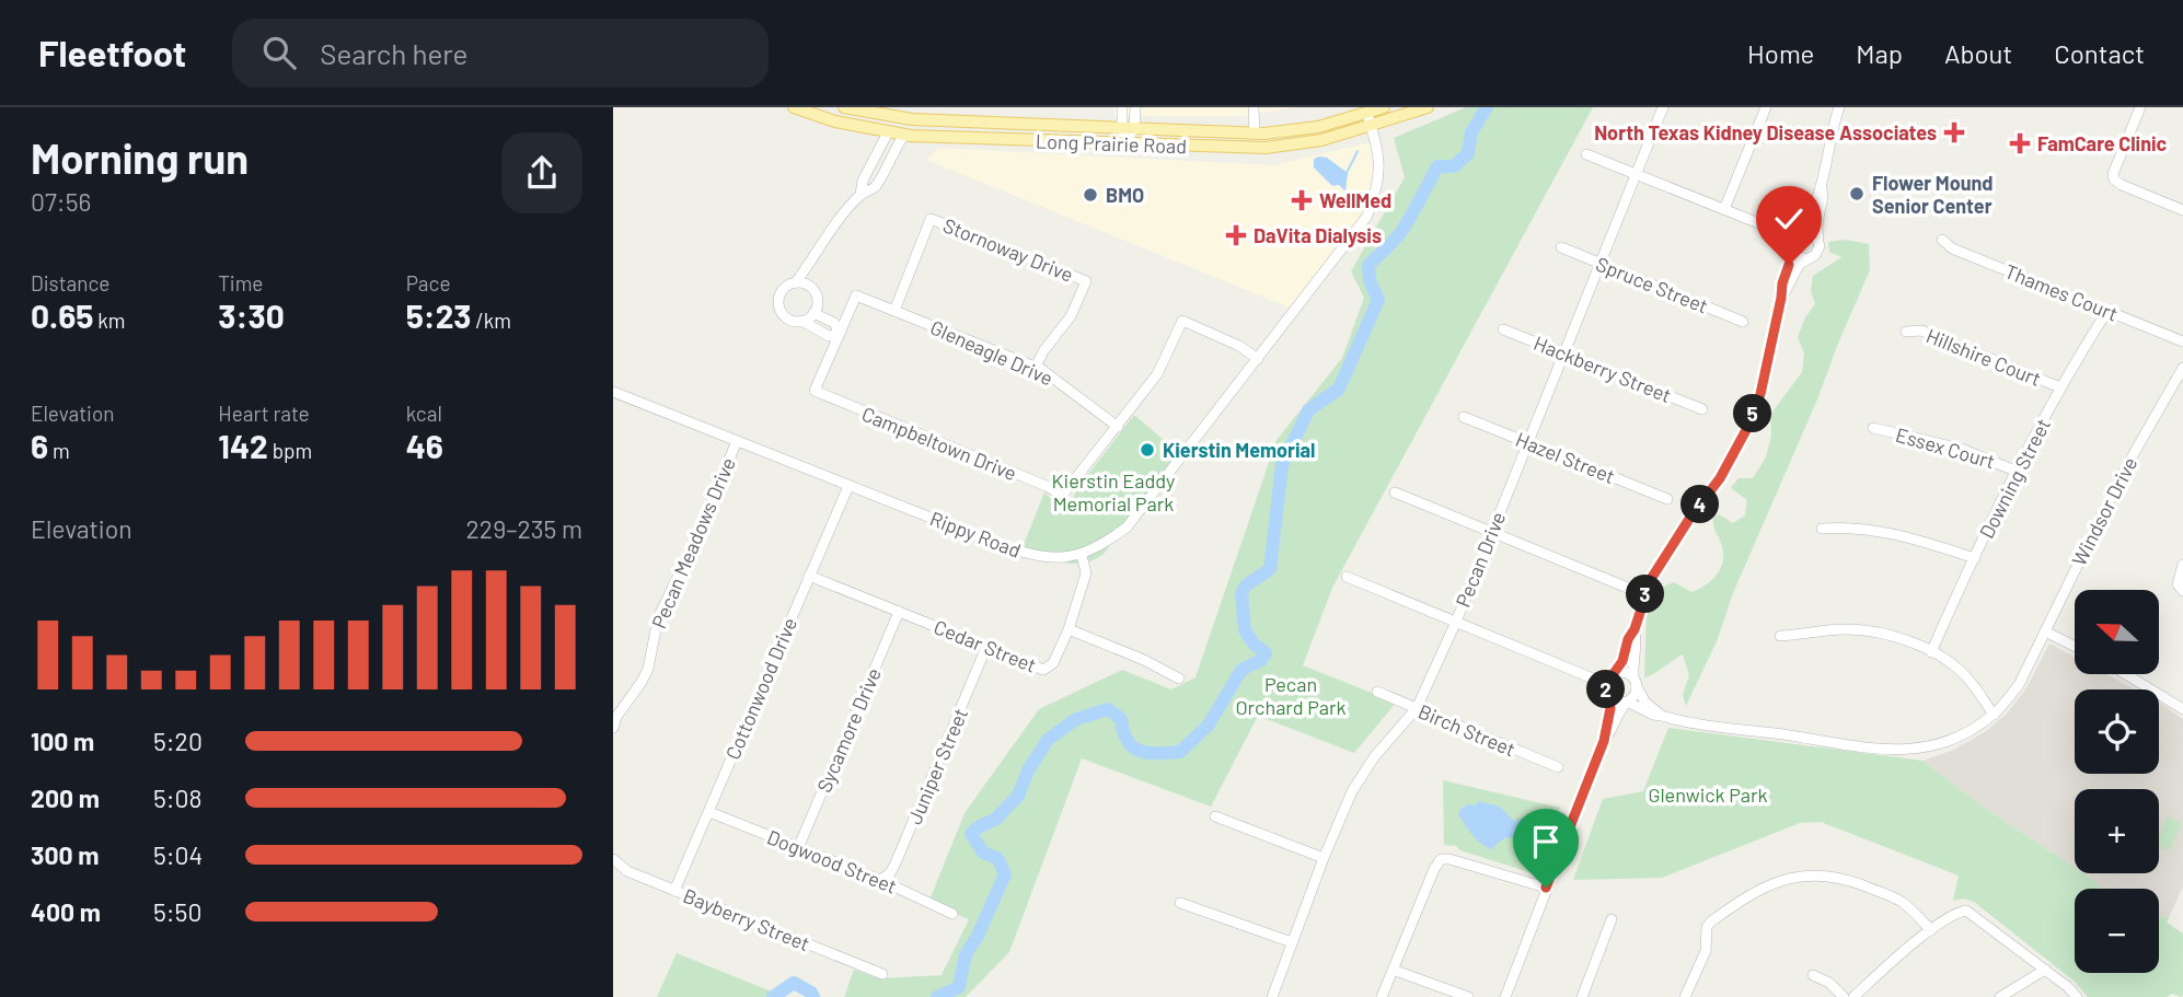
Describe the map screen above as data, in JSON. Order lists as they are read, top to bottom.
{
  "streets": {
    "main road": ["Long Prairie Road"],
    "street": [
      "Stornoway Drive",
      "Spruce Street",
      "Thames Court",
      "Gleneagle Drive",
      "Hillshire Court",
      "Hackberry Street",
      "Campbeltown Drive",
      "Essex Court",
      "Hazel Street",
      "Downing Street",
      "Windsor Drive",
      "Rippy Road",
      "Pecan Meadows Drive",
      "Pecan Drive",
      "Cedar Street",
      "Cottonwood Drive",
      "Sycamore Drive",
      "Birch Street",
      "Juniper Street",
      "Dogwood Street",
      "Bayberry Street"
    ]
  },
  "crossings": [
    ["Long Prairie Road", "Rippy Road"],
    ["Stornoway Drive", "Gleneagle Drive"],
    ["Spruce Street", "Pecan Drive"],
    ["Thames Court", "Downing Street"],
    ["Gleneagle Drive", "Campbeltown Drive"],
    ["Hillshire Court", "Downing Street"],
    ["Hackberry Street", "Pecan Drive"],
    ["Essex Court", "Downing Street"],
    ["Hazel Street", "Pecan Drive"],
    ["Rippy Road", "Pecan Meadows Drive"],
    ["Rippy Road", "Cedar Street"],
    ["Rippy Road", "Cottonwood Drive"],
    ["Pecan Drive", "Birch Street"],
    ["Cedar Street", "Cottonwood Drive"],
    ["Cedar Street", "Sycamore Drive"],
    ["Cedar Street", "Juniper Street"],
    ["Cottonwood Drive", "Dogwood Street"],
    ["Cottonwood Drive", "Bayberry Street"],
    ["Sycamore Drive", "Dogwood Street"],
    ["Juniper Street", "Dogwood Street"]
  ],
  "parks": ["Kierstin Eaddy Memorial Park", "Pecan Orchard Park", "Glenwick Park"],
  "places": {
    "health": [
      "North Texas Kidney Disease Associates",
      "FamCare Clinic",
      "WellMed",
      "DaVita Dialysis"
    ],
    "other": ["Flower Mound Senior Center", "BMO", "Kierstin Memorial"]
  },
  "north": "left",
  "page": {
    "header": "Fleetfoot",
    "search": "Search here",
    "nav": [
      "Home",
      "Map",
      "About",
      "Contact"
    ],
    "heading": ["Morning run", "07:56"],
    "stats": [
      ["Distance", "0.65 km"],
      ["Time", "3:30"],
      ["Pace", "5:23 /km"],
      ["Elevation", "6 m"],
      ["Heart rate", "142 bpm"],
      ["kcal", "46"]
    ],
    "pins": [
      "5",
      "4",
      "3",
      "2"
    ],
    "chart": ["Elevation", "229–235 m"],
    "map_buttons": ["+", "−"],
    "list": [
      {
        "name": "100 m",
        "note": "5:20"
      },
      {
        "name": "200 m",
        "note": "5:08"
      },
      {
        "name": "300 m",
        "note": "5:04"
      },
      {
        "name": "400 m",
        "note": "5:50"
      }
    ]
  }
}
